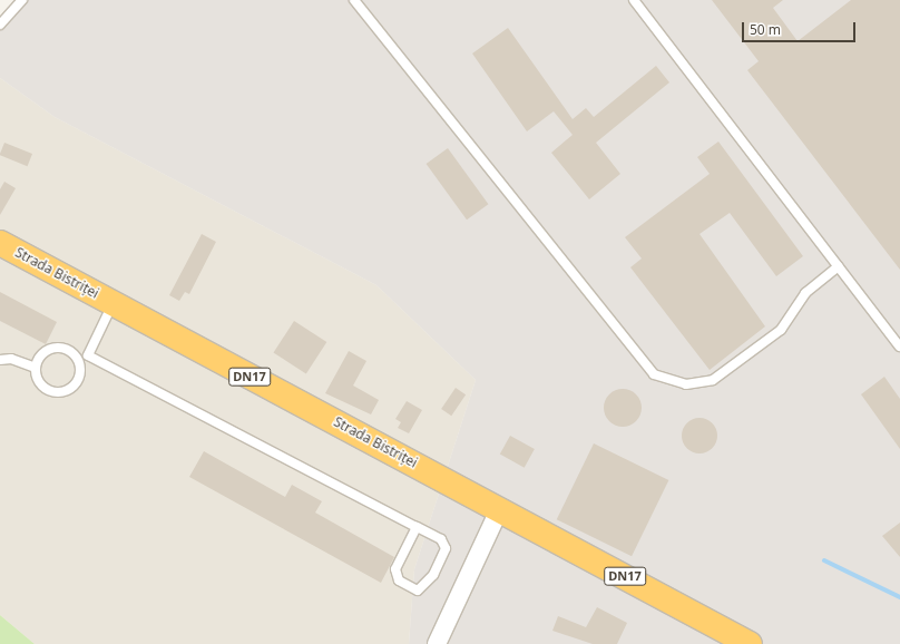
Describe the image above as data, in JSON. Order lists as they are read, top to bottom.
{
  "streets": {
    "highway": ["Strada Bistriței", "DN17"]
  },
  "scale_bar": "50 m"
}
